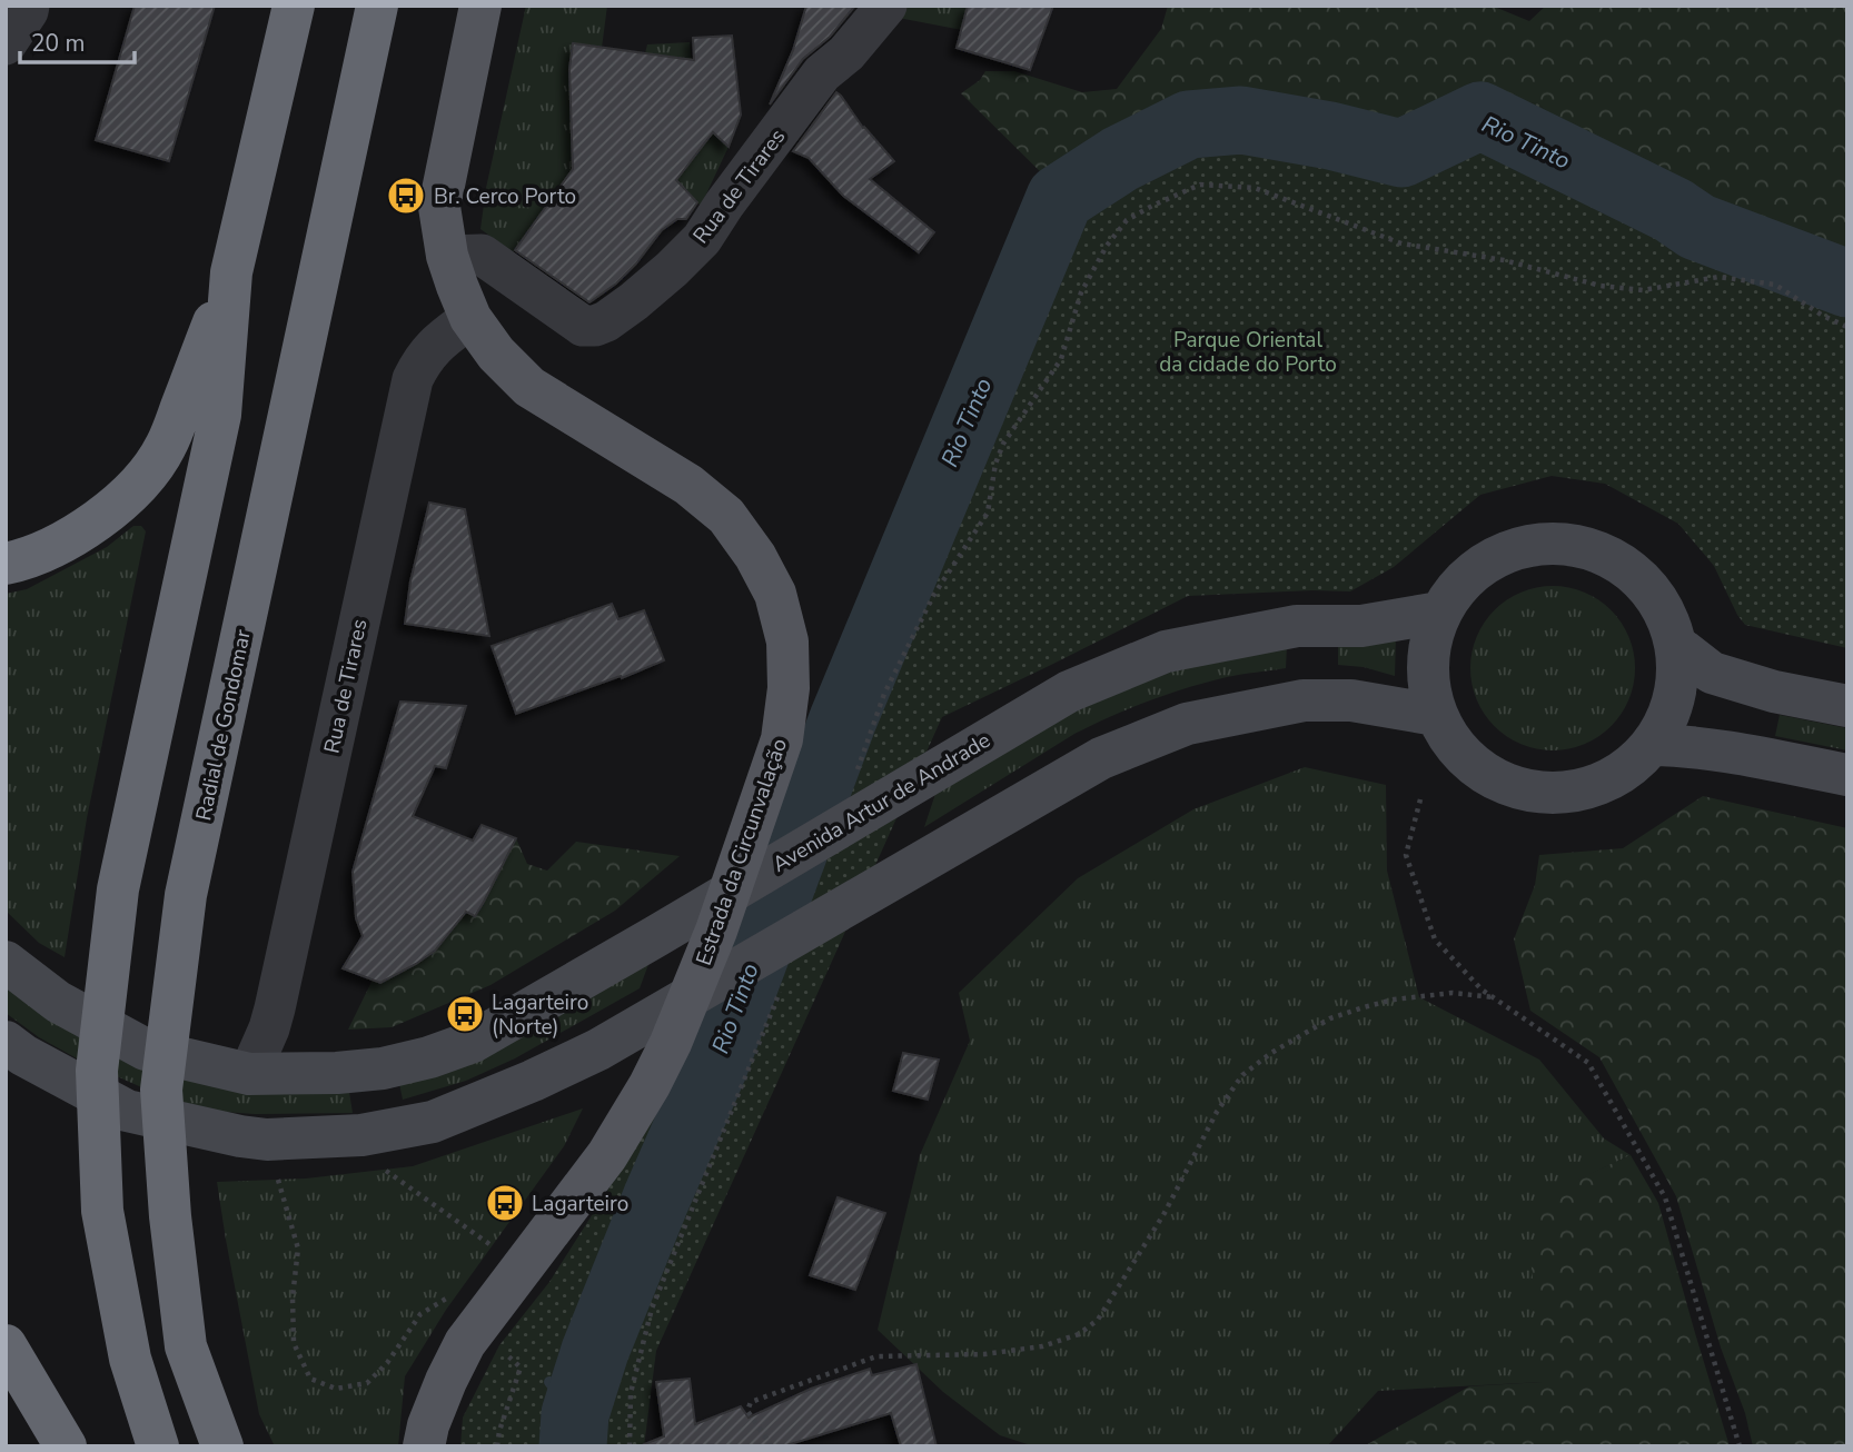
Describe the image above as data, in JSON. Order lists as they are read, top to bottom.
{
  "streets": {
    "highway": ["Radial de Gondomar"],
    "main road": ["Avenida Artur de Andrade", "Estrada da Circunvalação"],
    "street": ["Rua de Tirares"]
  },
  "crossings": [
    ["Rua de Tirares", "Avenida Artur de Andrade"],
    ["Rua de Tirares", "Estrada da Circunvalação"]
  ],
  "water": ["Rio Tinto"],
  "parks": ["Parque Oriental da cidade do Porto"],
  "places": {
    "bus stop": ["Br. Cerco Porto", "Lagarteiro (Norte)", "Lagarteiro"]
  },
  "scale_bar": "20 m"
}
